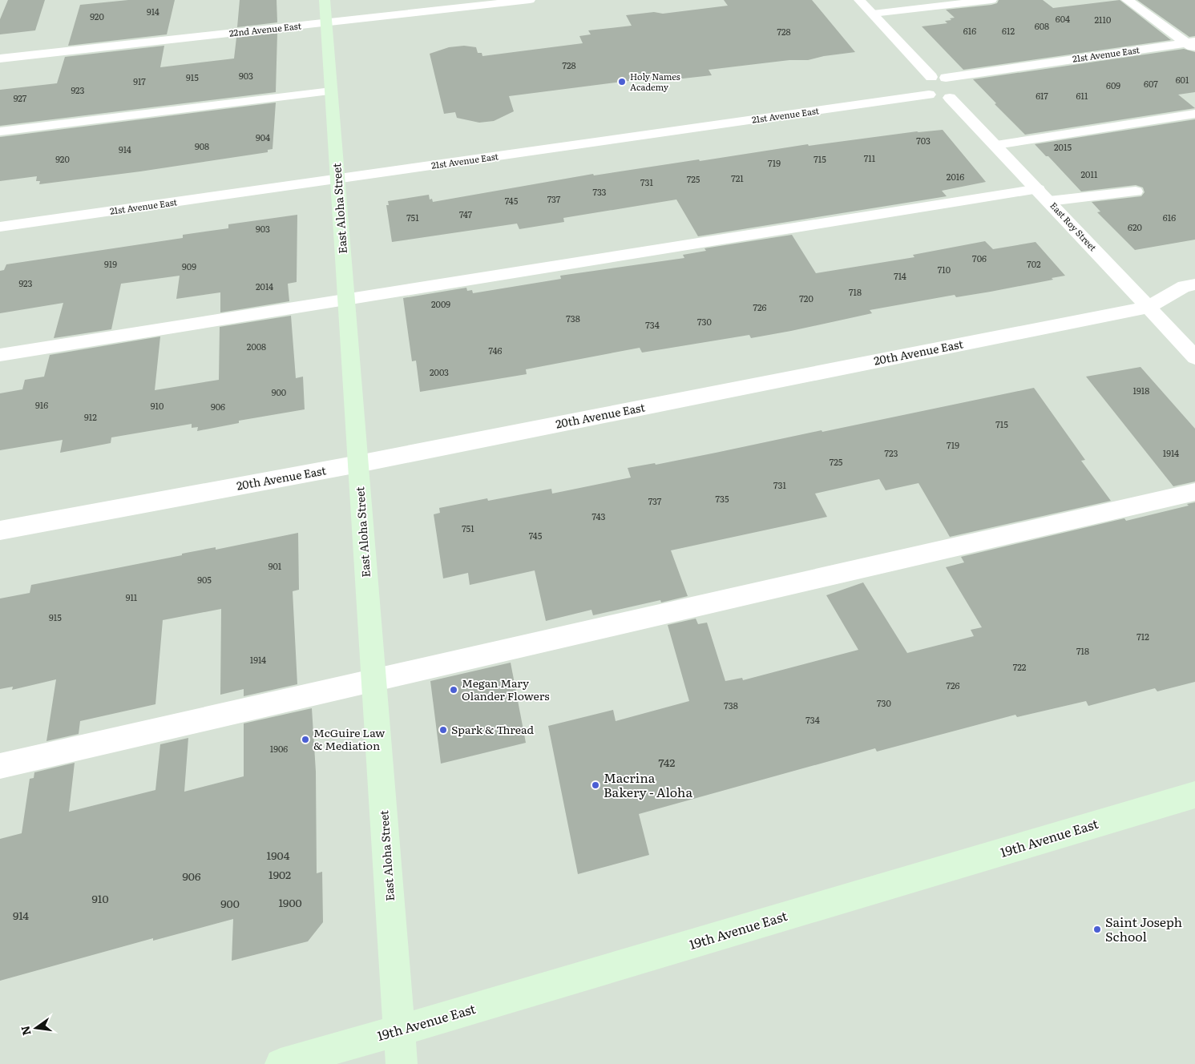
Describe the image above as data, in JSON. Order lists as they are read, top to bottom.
{
  "streets": {
    "street": [
      "22nd Avenue East",
      "21st Avenue East",
      "East Aloha Street",
      "East Roy Street",
      "20th Avenue East",
      "19th Avenue East"
    ]
  },
  "crossings": [
    ["22nd Avenue East", "East Aloha Street"],
    ["21st Avenue East", "East Aloha Street"],
    ["21st Avenue East", "East Roy Street"],
    ["East Aloha Street", "20th Avenue East"],
    ["East Aloha Street", "19th Avenue East"],
    ["East Roy Street", "20th Avenue East"]
  ],
  "places": [
    "Holy Names Academy",
    "Megan Mary Olander Flowers",
    "Spark & Thread",
    "McGuire Law & Mediation",
    "Macrina Bakery - Aloha",
    "Saint Joseph School"
  ],
  "house_numbers": [
    "914",
    "920",
    "604",
    "2110",
    "608",
    "616",
    "612",
    "728",
    "728",
    "903",
    "915",
    "601",
    "917",
    "607",
    "609",
    "923",
    "617",
    "611",
    "927",
    "904",
    "703",
    "908",
    "2015",
    "914",
    "711",
    "920",
    "715",
    "719",
    "2011",
    "2016",
    "721",
    "725",
    "731",
    "733",
    "737",
    "745",
    "747",
    "751",
    "616",
    "620",
    "903",
    "706",
    "919",
    "702",
    "909",
    "710",
    "714",
    "923",
    "2014",
    "718",
    "720",
    "2009",
    "726",
    "738",
    "730",
    "734",
    "2008",
    "746",
    "2003",
    "1918",
    "900",
    "916",
    "910",
    "906",
    "912",
    "715",
    "719",
    "723",
    "1914",
    "725",
    "731",
    "735",
    "737",
    "743",
    "751",
    "745",
    "901",
    "905",
    "911",
    "915",
    "712",
    "718",
    "1914",
    "722",
    "726",
    "730",
    "738",
    "734",
    "1906",
    "742",
    "1904",
    "1902",
    "906",
    "910",
    "1900",
    "900",
    "914"
  ],
  "north": "left"
}
